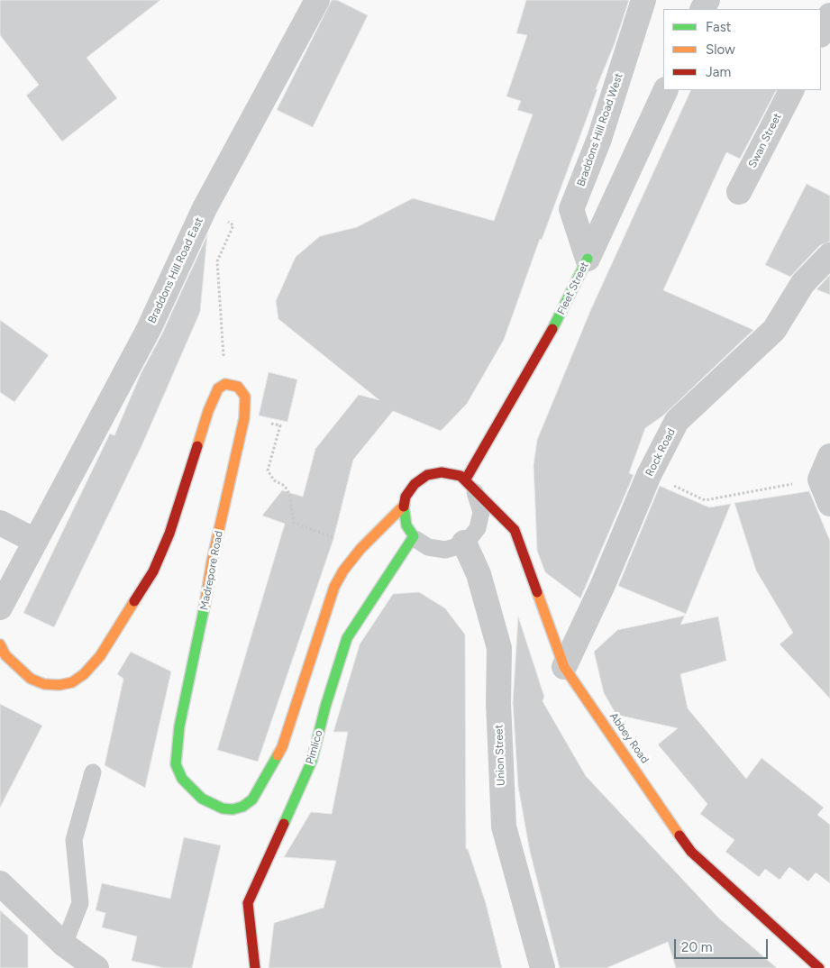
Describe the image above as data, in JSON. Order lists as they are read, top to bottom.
{
  "streets": {
    "street": [
      "Braddons Hill Road West",
      "Swan Street",
      "Braddons Hill Road East",
      "Fleet Street",
      "Rock Road",
      "Madrepore Road",
      "Abbey Road",
      "Pimlico",
      "Union Street"
    ]
  },
  "crossings": [
    ["Braddons Hill Road West", "Fleet Street"],
    ["Fleet Street", "Madrepore Road"],
    ["Fleet Street", "Abbey Road"],
    ["Fleet Street", "Pimlico"],
    ["Fleet Street", "Union Street"],
    ["Rock Road", "Abbey Road"],
    ["Madrepore Road", "Abbey Road"],
    ["Madrepore Road", "Pimlico"],
    ["Madrepore Road", "Union Street"],
    ["Abbey Road", "Pimlico"],
    ["Abbey Road", "Union Street"],
    ["Pimlico", "Union Street"]
  ],
  "legend": ["Fast", "Slow", "Jam"],
  "scale_bar": "20 m"
}
